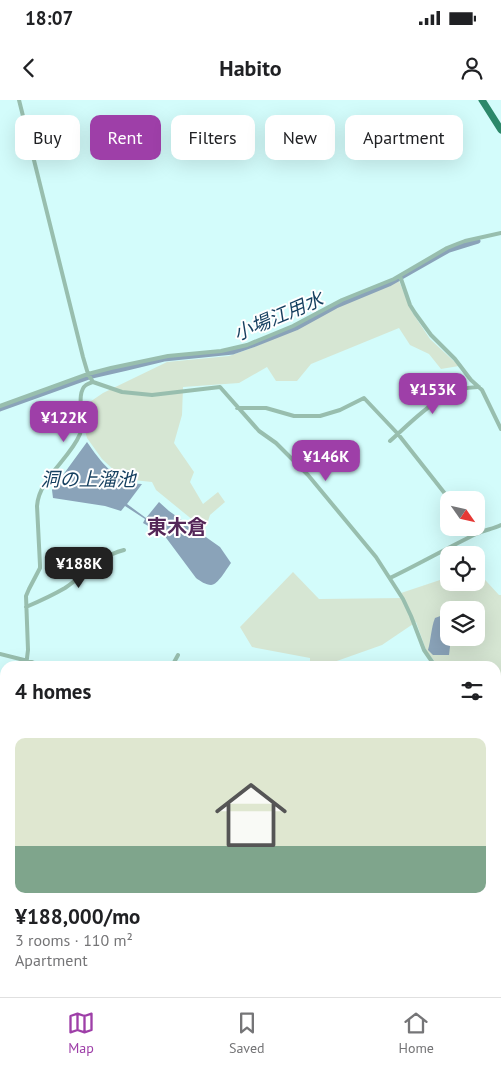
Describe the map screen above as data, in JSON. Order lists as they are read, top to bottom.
{
  "districts": ["東木倉"],
  "water": ["小場江用水", "洞の上溜池"],
  "north": "bottom right",
  "page": {
    "status": "18:07",
    "header": "Habito",
    "chip": [
      "Buy",
      "Rent",
      "Filters",
      "New",
      "Apartment"
    ],
    "price": [
      "¥153K",
      "¥122K",
      "¥146K",
      "¥188K"
    ],
    "heading": "4 homes",
    "list": [
      {
        "name": "¥188,000/mo",
        "note": "3 rooms · 110 m² · Apartment"
      }
    ],
    "tabs": ["Map", "Saved", "Home"]
  }
}
